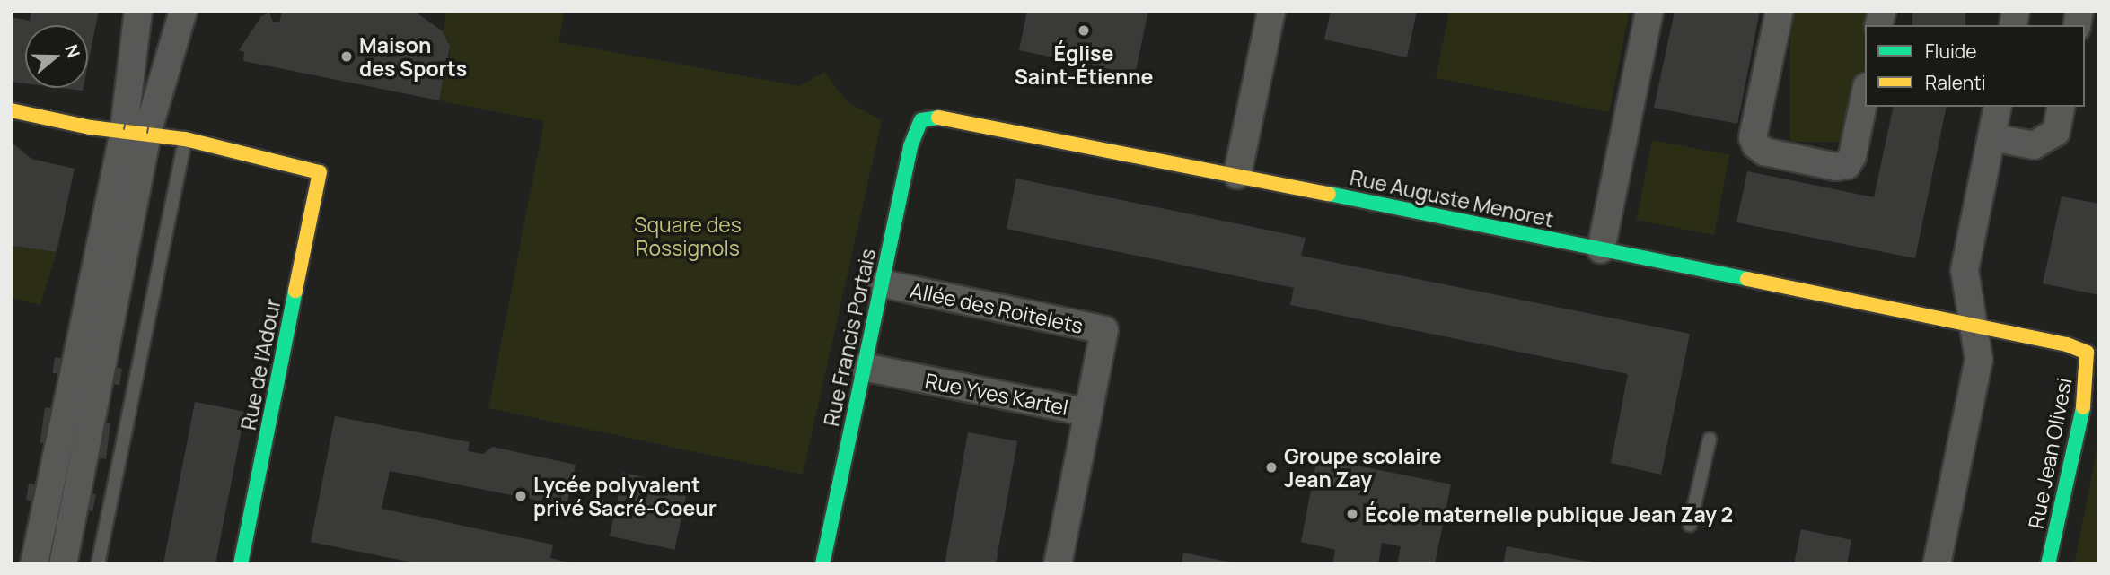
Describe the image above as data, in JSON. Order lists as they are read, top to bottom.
{
  "streets": {
    "street": [
      "Rue Auguste Menoret",
      "Allée des Roitelets",
      "Rue Francis Portais",
      "Rue de l'Adour",
      "Rue Yves Kartel",
      "Rue Jean Olivesi"
    ]
  },
  "crossings": [
    ["Rue Auguste Menoret", "Rue Francis Portais"],
    ["Rue Auguste Menoret", "Rue Jean Olivesi"],
    ["Allée des Roitelets", "Rue Francis Portais"],
    ["Allée des Roitelets", "Rue Yves Kartel"],
    ["Rue Francis Portais", "Rue Yves Kartel"]
  ],
  "parks": ["Square des Rossignols"],
  "places": [
    "Église Saint-Étienne",
    "Maison des Sports",
    "Groupe scolaire Jean Zay",
    "Lycée polyvalent privé Sacré-Coeur",
    "École maternelle publique Jean Zay 2"
  ],
  "legend": ["Fluide", "Ralenti"],
  "north": "right"
}
